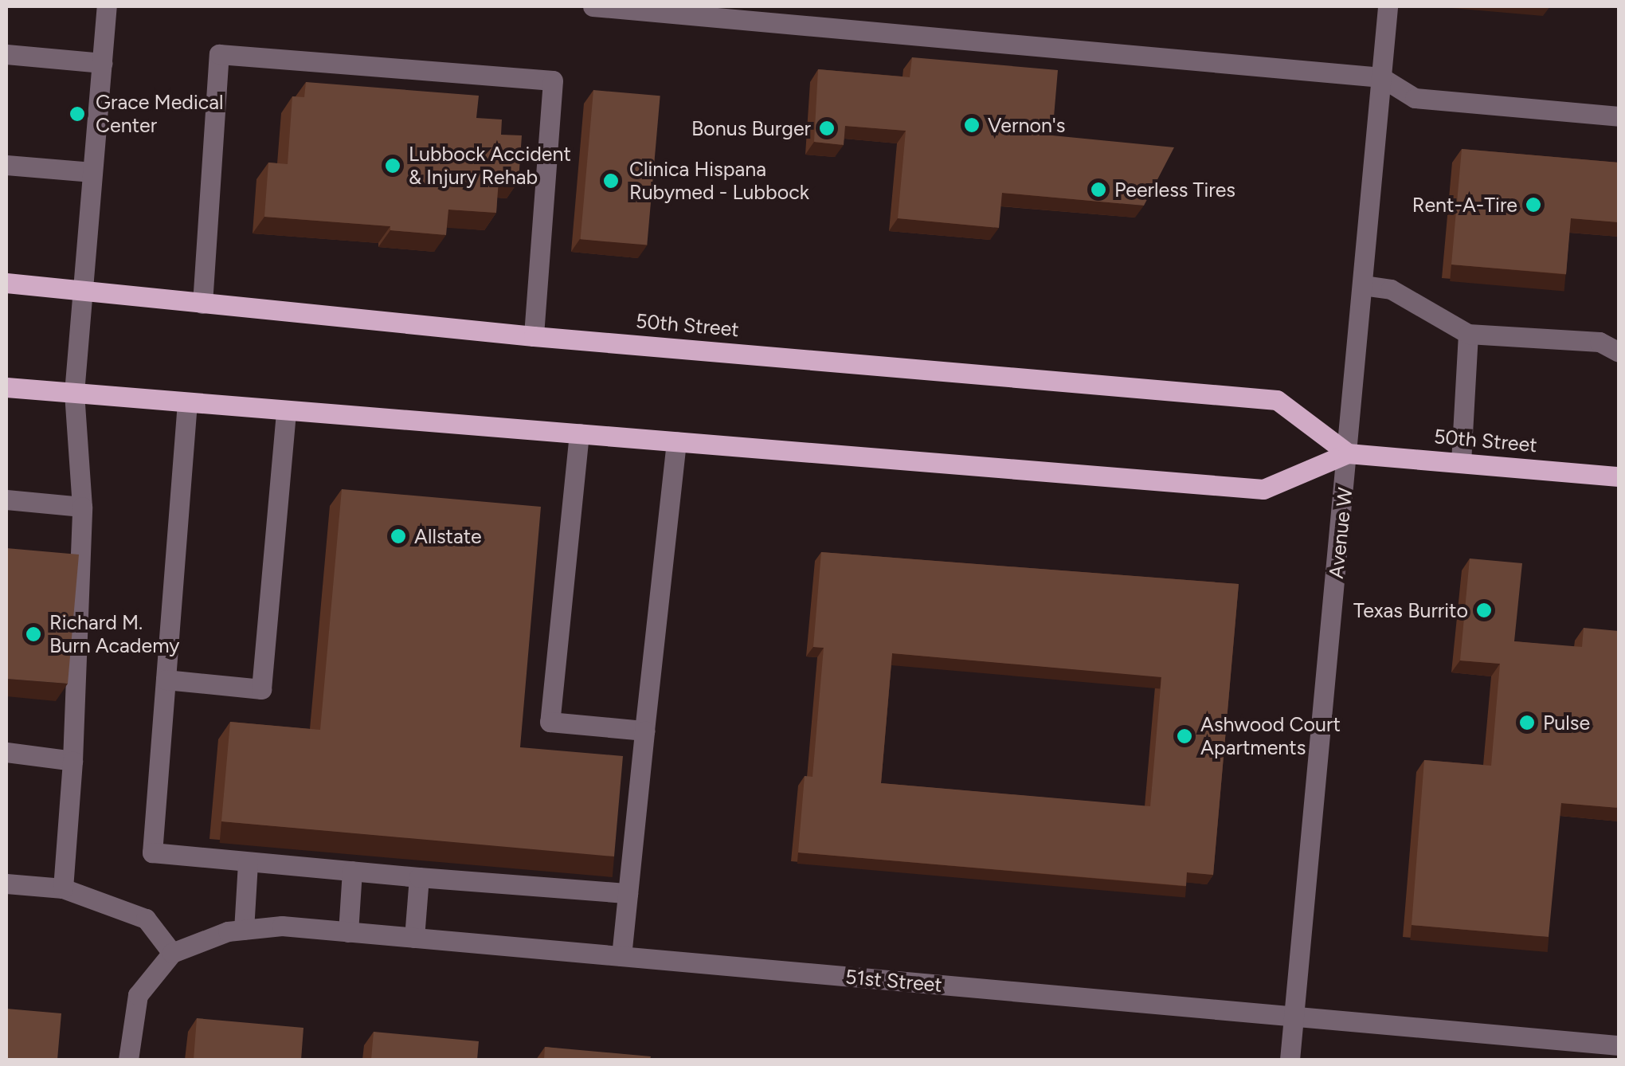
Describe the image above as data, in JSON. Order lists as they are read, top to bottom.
{
  "streets": {
    "main road": ["50th Street"],
    "street": ["Avenue W", "51st Street"]
  },
  "crossings": [
    ["50th Street", "Avenue W"],
    ["Avenue W", "51st Street"]
  ],
  "places": [
    "Grace Medical Center",
    "Vernon's",
    "Bonus Burger",
    "Lubbock Accident & Injury Rehab",
    "Clinica Hispana Rubymed - Lubbock",
    "Peerless Tires",
    "Rent-A-Tire",
    "Allstate",
    "Texas Burrito",
    "Richard M. Burn Academy",
    "Pulse",
    "Ashwood Court Apartments"
  ]
}
